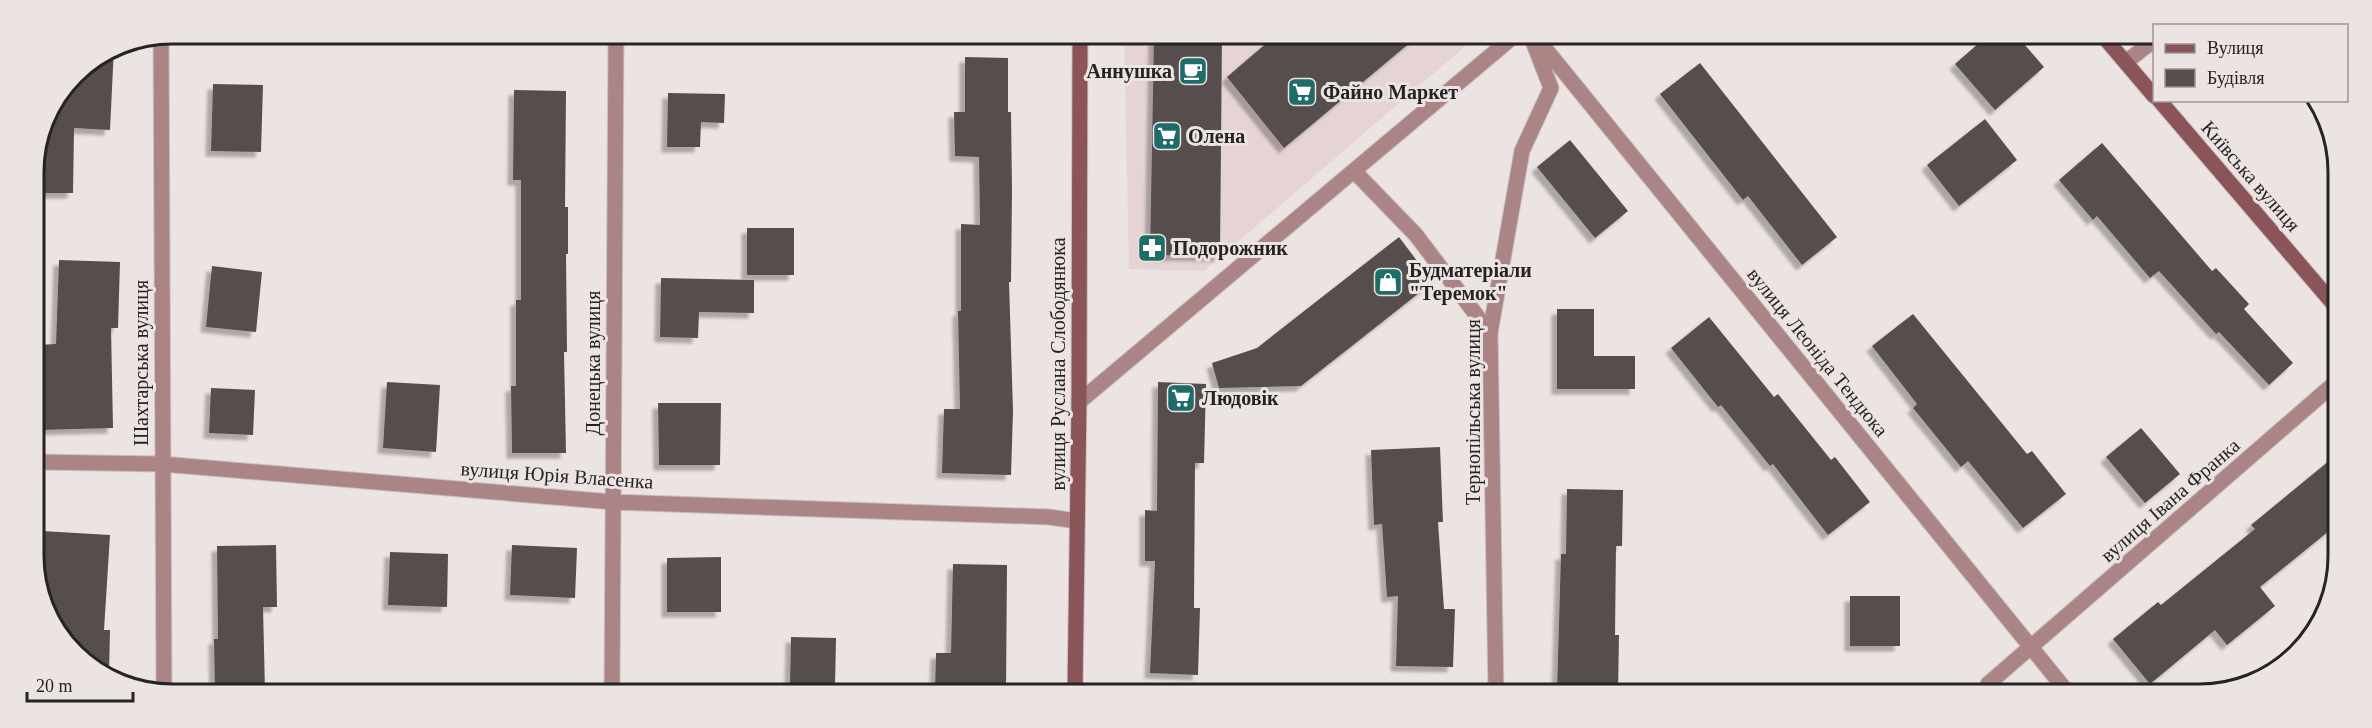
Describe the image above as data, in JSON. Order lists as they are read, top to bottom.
{
  "streets": {
    "main road": ["Київська вулиця", "вулиця Руслана Слободянюка"],
    "street": [
      "вулиця Леоніда Тендюка",
      "Шахтарська вулиця",
      "Донецька вулиця",
      "Тернопільська вулиця",
      "вулиця Юрія Власенка",
      "вулиця Івана Франка"
    ]
  },
  "crossings": [
    ["вулиця Леоніда Тендюка", "вулиця Івана Франка"],
    ["Шахтарська вулиця", "вулиця Юрія Власенка"],
    ["Донецька вулиця", "вулиця Юрія Власенка"],
    ["вулиця Руслана Слободянюка", "вулиця Юрія Власенка"]
  ],
  "places": {
    "cafe": ["Аннушка"],
    "supermarket": ["Файно Маркет", "Олена", "Людовік"],
    "pharmacy": ["Подорожник"],
    "shop": ["Будматеріали \"Теремок\""]
  },
  "legend": ["Вулиця", "Будівля"],
  "scale_bar": "20 m"
}
